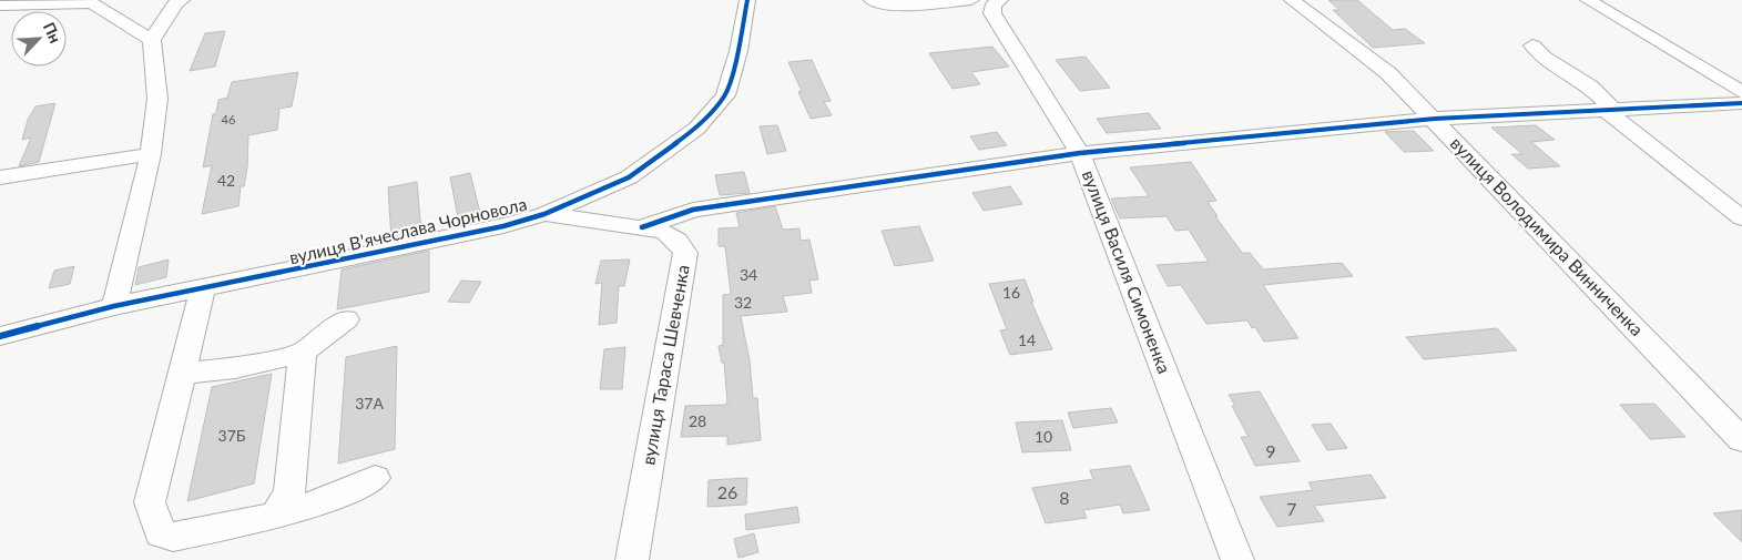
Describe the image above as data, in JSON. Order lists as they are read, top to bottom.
{
  "streets": {
    "street": [
      "вулиця Вʼячеслава Чорновола",
      "вулиця Володимира Винниченка",
      "вулиця Василя Симоненка",
      "вулиця Тараса Шевченка"
    ]
  },
  "crossings": [
    ["вулиця Вʼячеслава Чорновола", "вулиця Тараса Шевченка"]
  ],
  "house_numbers": [
    "46",
    "42",
    "34",
    "16",
    "32",
    "14",
    "37А",
    "28",
    "37Б",
    "10",
    "9",
    "26",
    "8",
    "7"
  ],
  "north": "top right"
}
